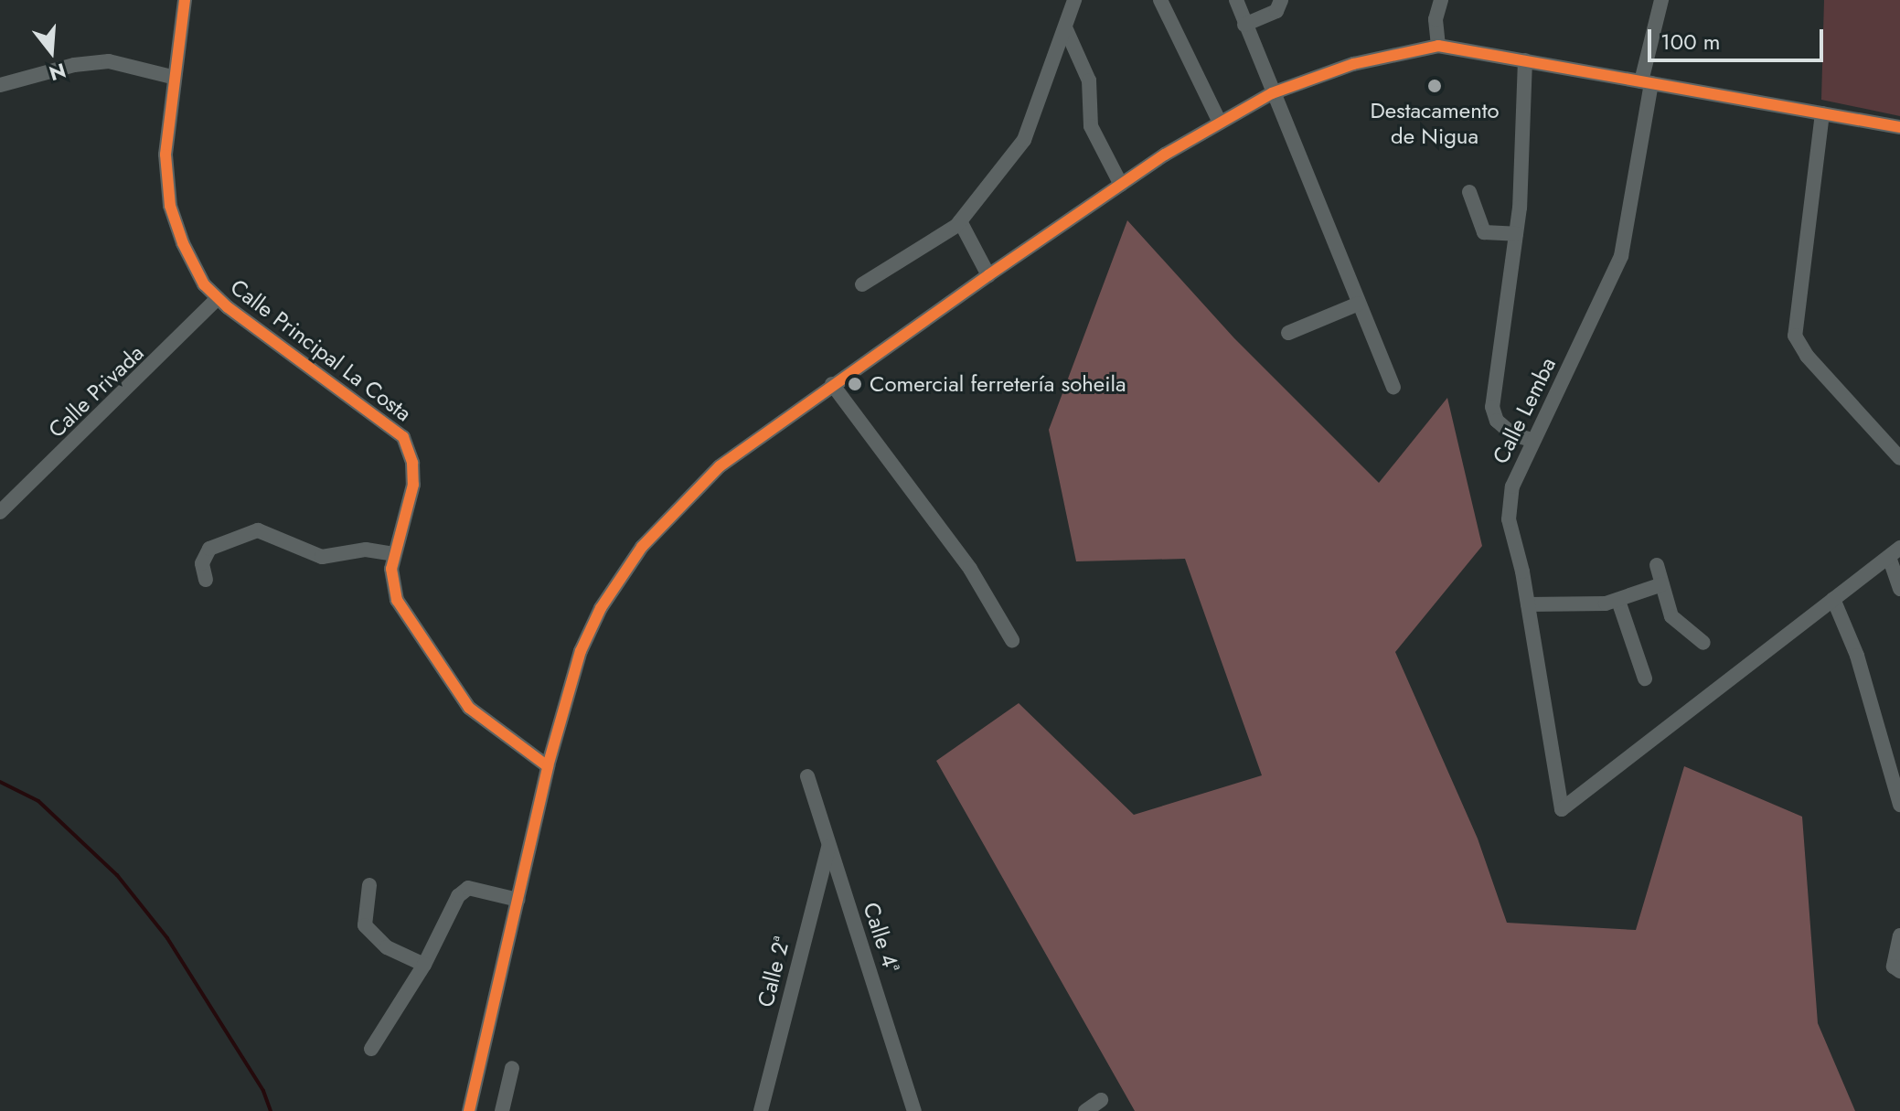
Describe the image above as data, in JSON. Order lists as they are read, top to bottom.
{
  "streets": {
    "street": [
      "Calle Principal La Costa",
      "Calle Privada",
      "Calle Lemba",
      "Calle 4ª",
      "Calle 2ª"
    ]
  },
  "crossings": [
    ["Calle Principal La Costa", "Calle Privada"],
    ["Calle 4ª", "Calle 2ª"]
  ],
  "places": ["Destacamento de Nigua", "Comercial ferretería soheila"],
  "scale_bar": "100 m",
  "north": "bottom"
}
